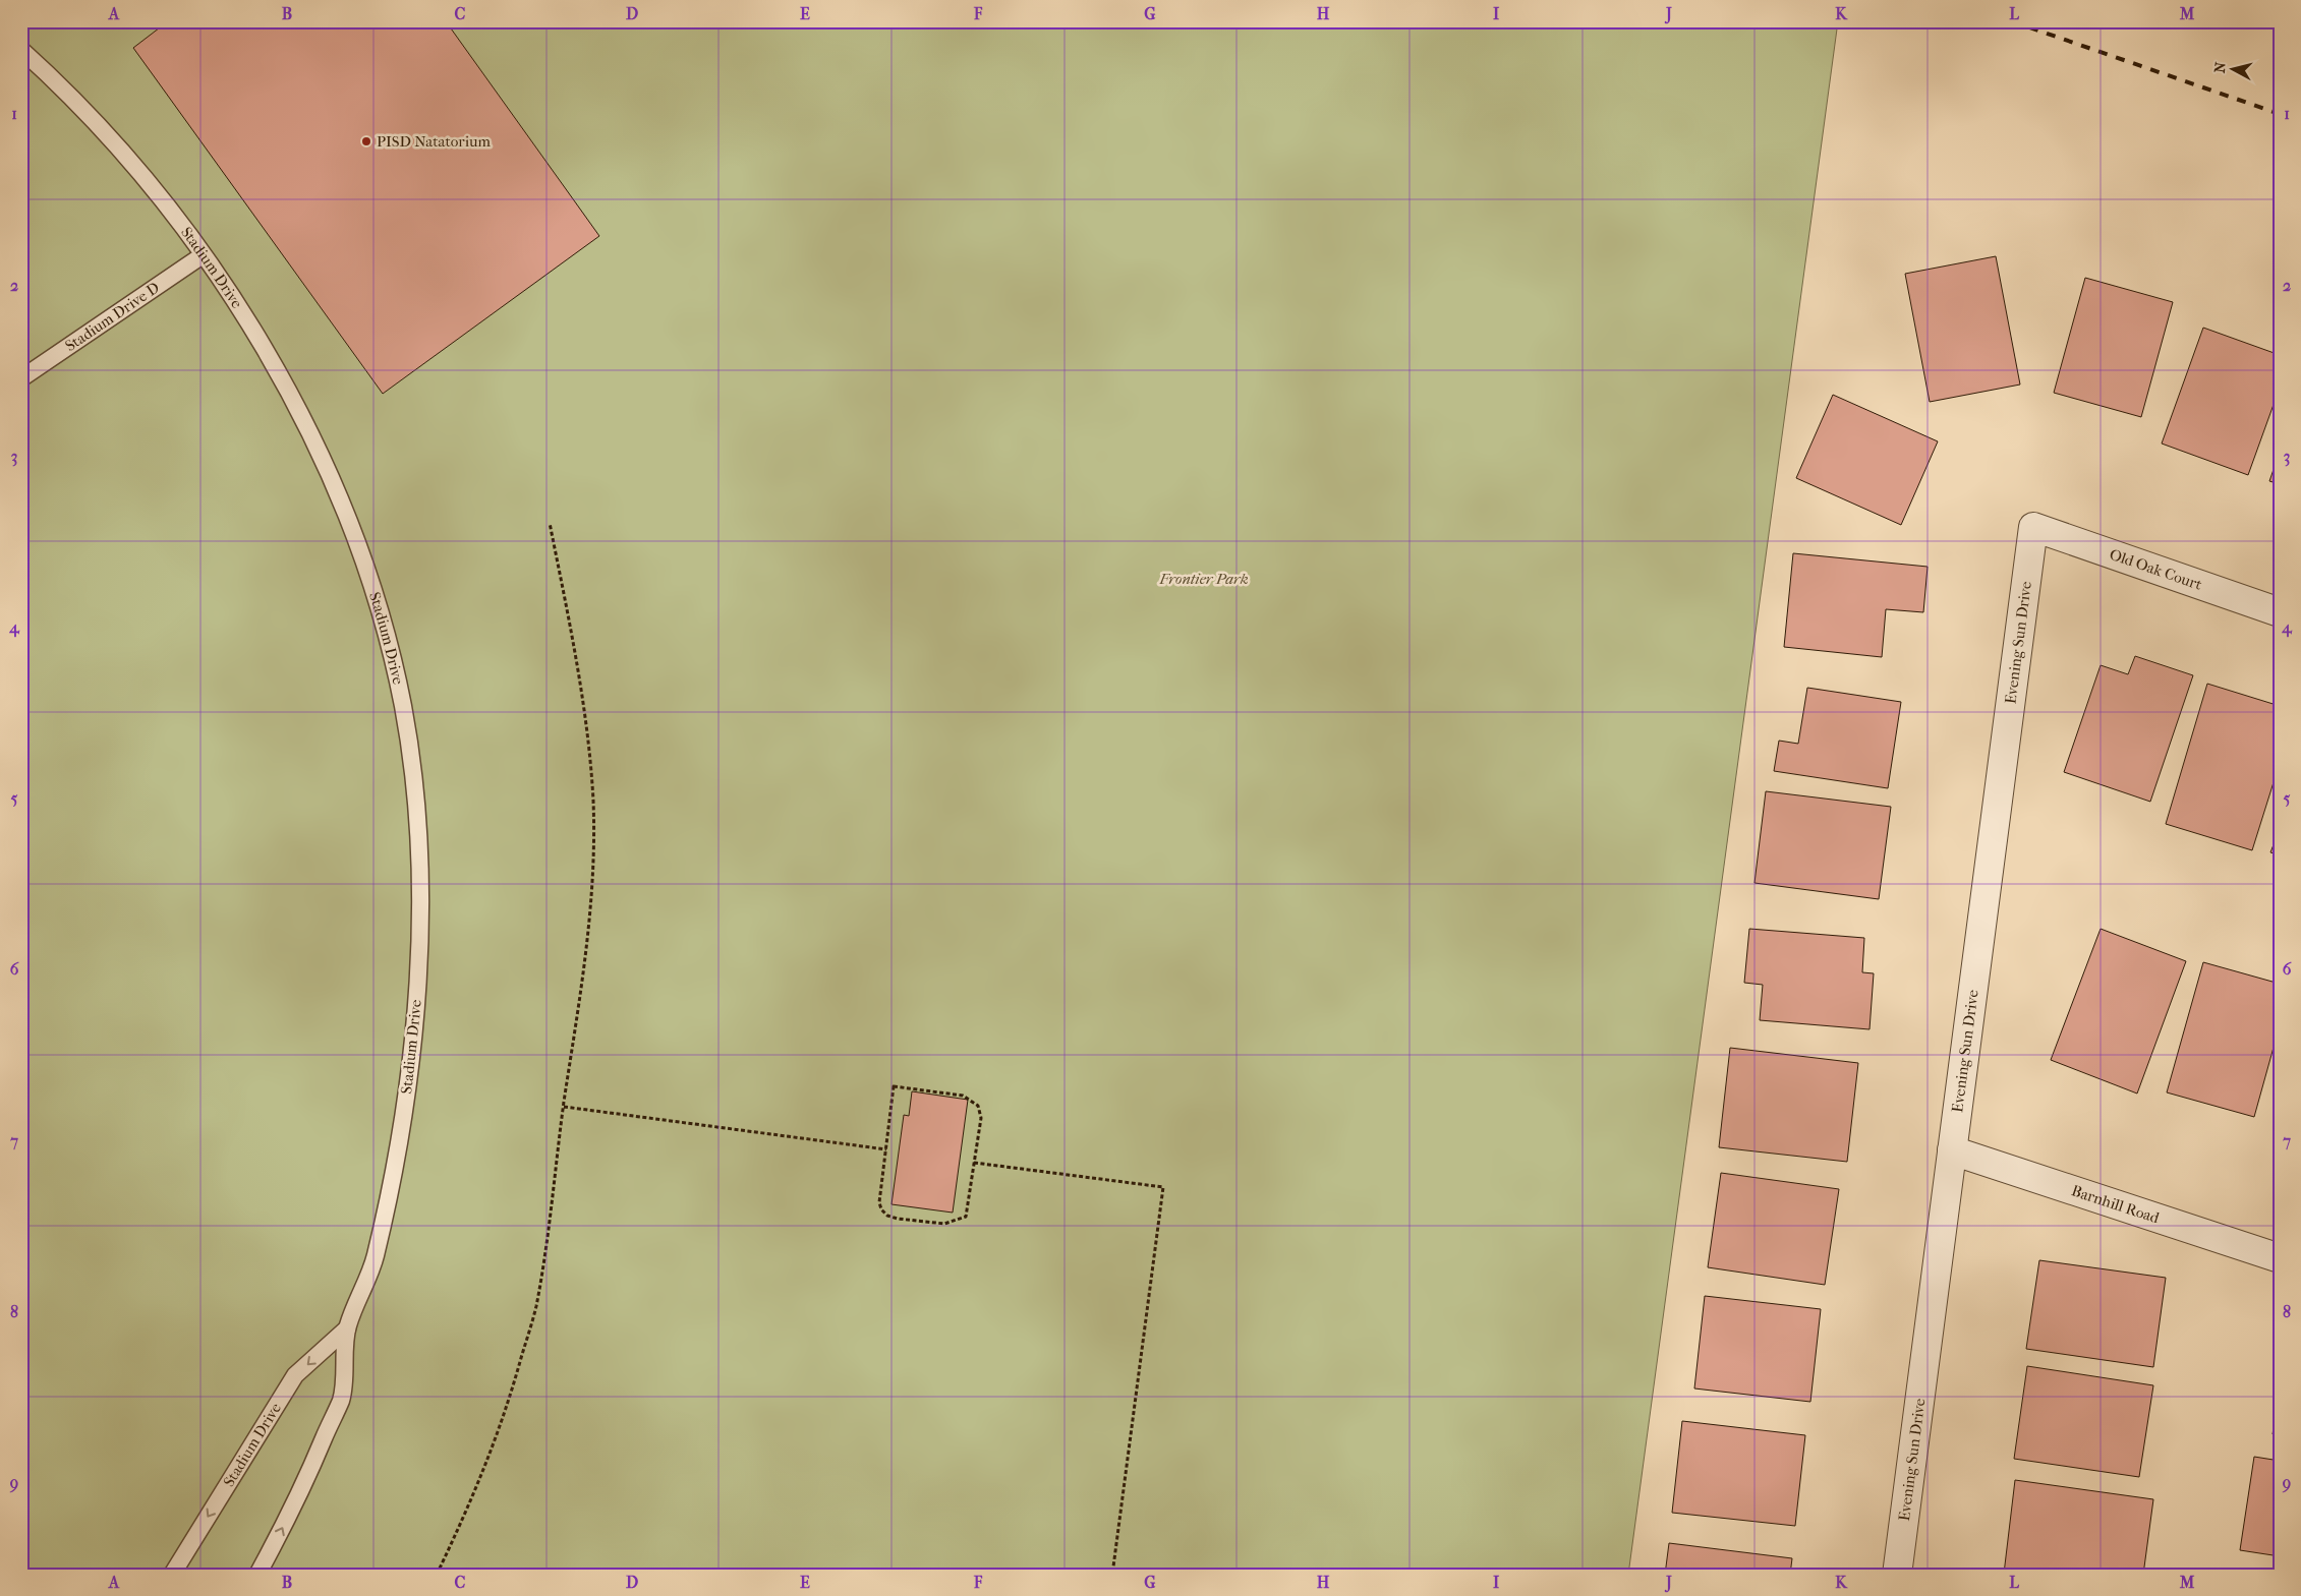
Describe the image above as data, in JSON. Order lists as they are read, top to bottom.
{
  "streets": {
    "street": ["Old Oak Court", "Evening Sun Drive", "Barnhill Road"],
    "lane": ["Stadium Drive", "Stadium Drive D"]
  },
  "crossings": [
    ["Stadium Drive", "Stadium Drive D"],
    ["Old Oak Court", "Evening Sun Drive"],
    ["Evening Sun Drive", "Barnhill Road"]
  ],
  "parks": ["Frontier Park"],
  "places": ["PISD Natatorium"],
  "north": "left",
  "grid": {
    "columns": [
      "A",
      "B",
      "C",
      "D",
      "E",
      "F",
      "G",
      "H",
      "I",
      "J",
      "K",
      "L",
      "M"
    ],
    "rows": [
      "1",
      "2",
      "3",
      "4",
      "5",
      "6",
      "7",
      "8",
      "9"
    ]
  }
}
